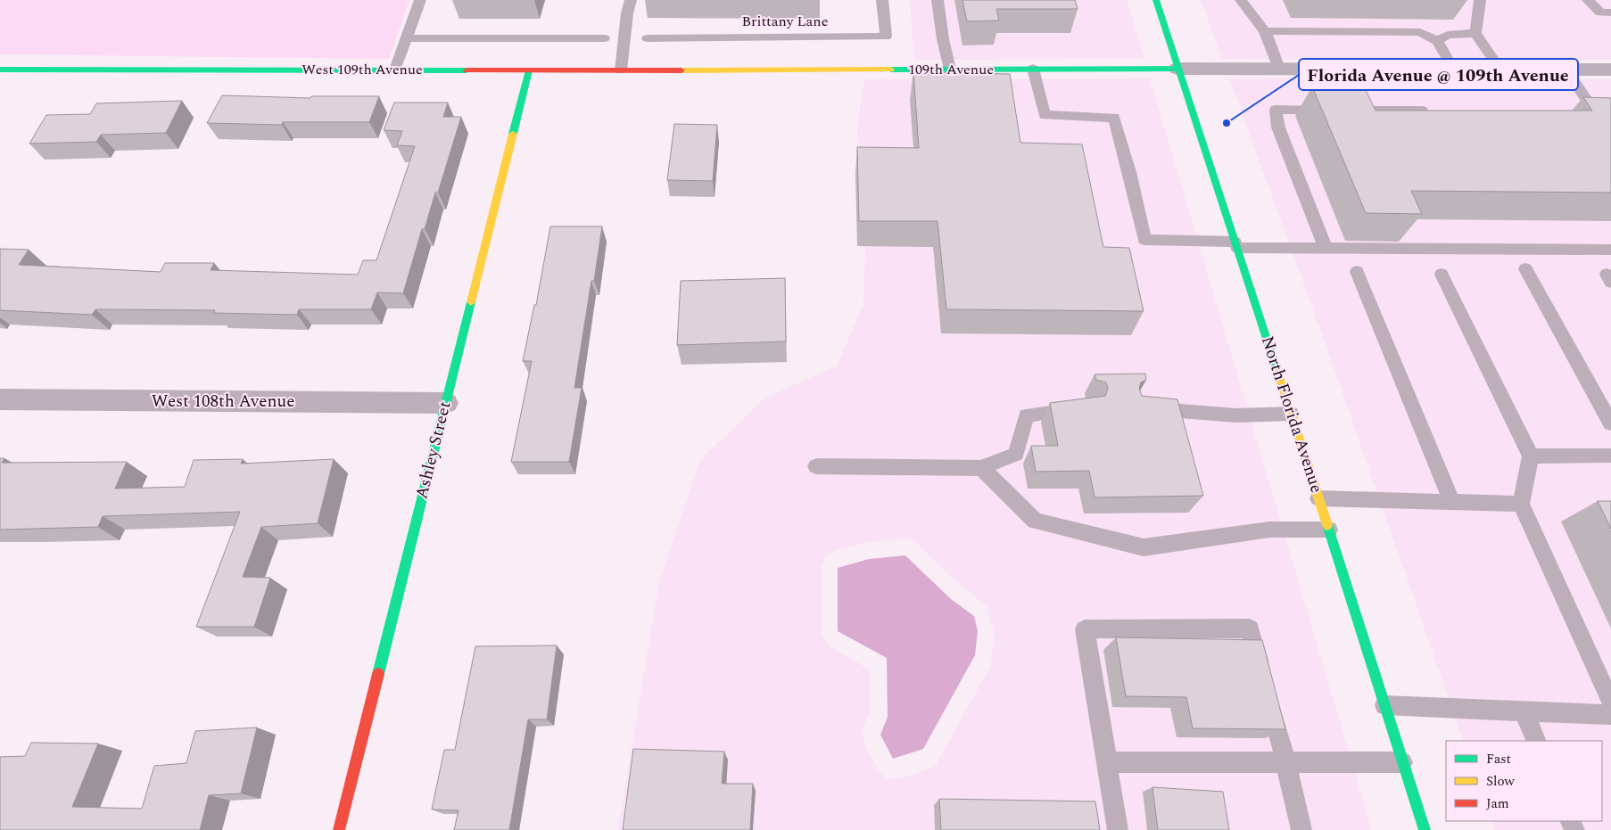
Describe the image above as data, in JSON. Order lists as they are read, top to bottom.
{
  "streets": {
    "street": [
      "West 109th Avenue",
      "109th Avenue",
      "West 108th Avenue",
      "North Florida Avenue",
      "Ashley Street"
    ],
    "lane": ["Brittany Lane"]
  },
  "crossings": [
    ["West 109th Avenue", "109th Avenue"],
    ["West 109th Avenue", "Ashley Street"],
    ["109th Avenue", "North Florida Avenue"],
    ["West 108th Avenue", "Ashley Street"]
  ],
  "places": ["Florida Avenue @ 109th Avenue"],
  "legend": ["Fast", "Slow", "Jam"]
}
